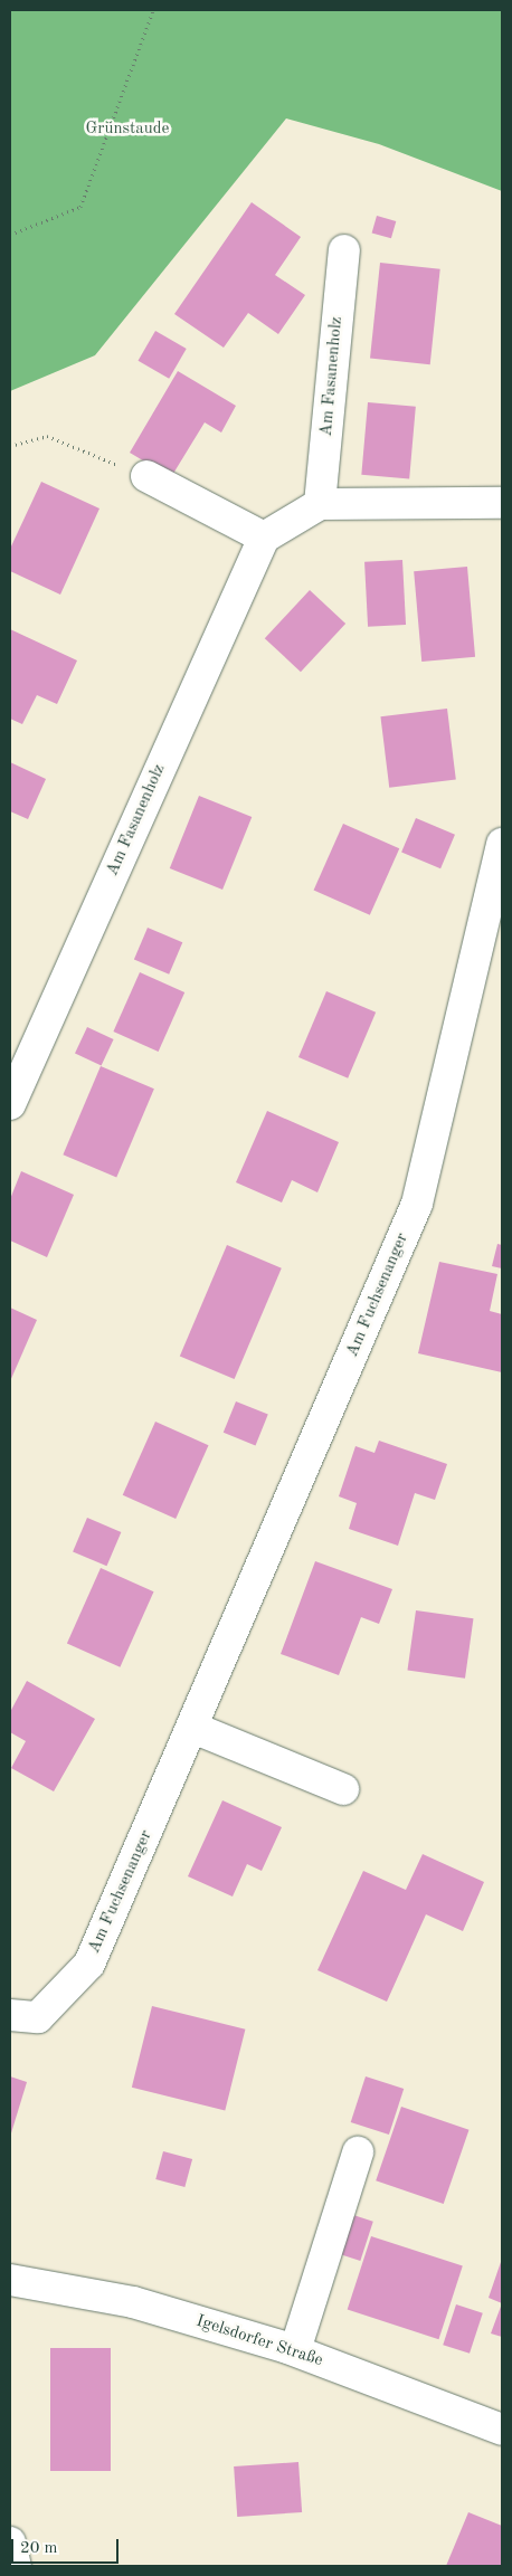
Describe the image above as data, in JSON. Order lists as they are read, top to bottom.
{
  "streets": {
    "street": ["Am Fasanenholz", "Am Fuchsenanger", "Igelsdorfer Straße"]
  },
  "parks": ["Grünstaude"],
  "scale_bar": "20 m"
}
